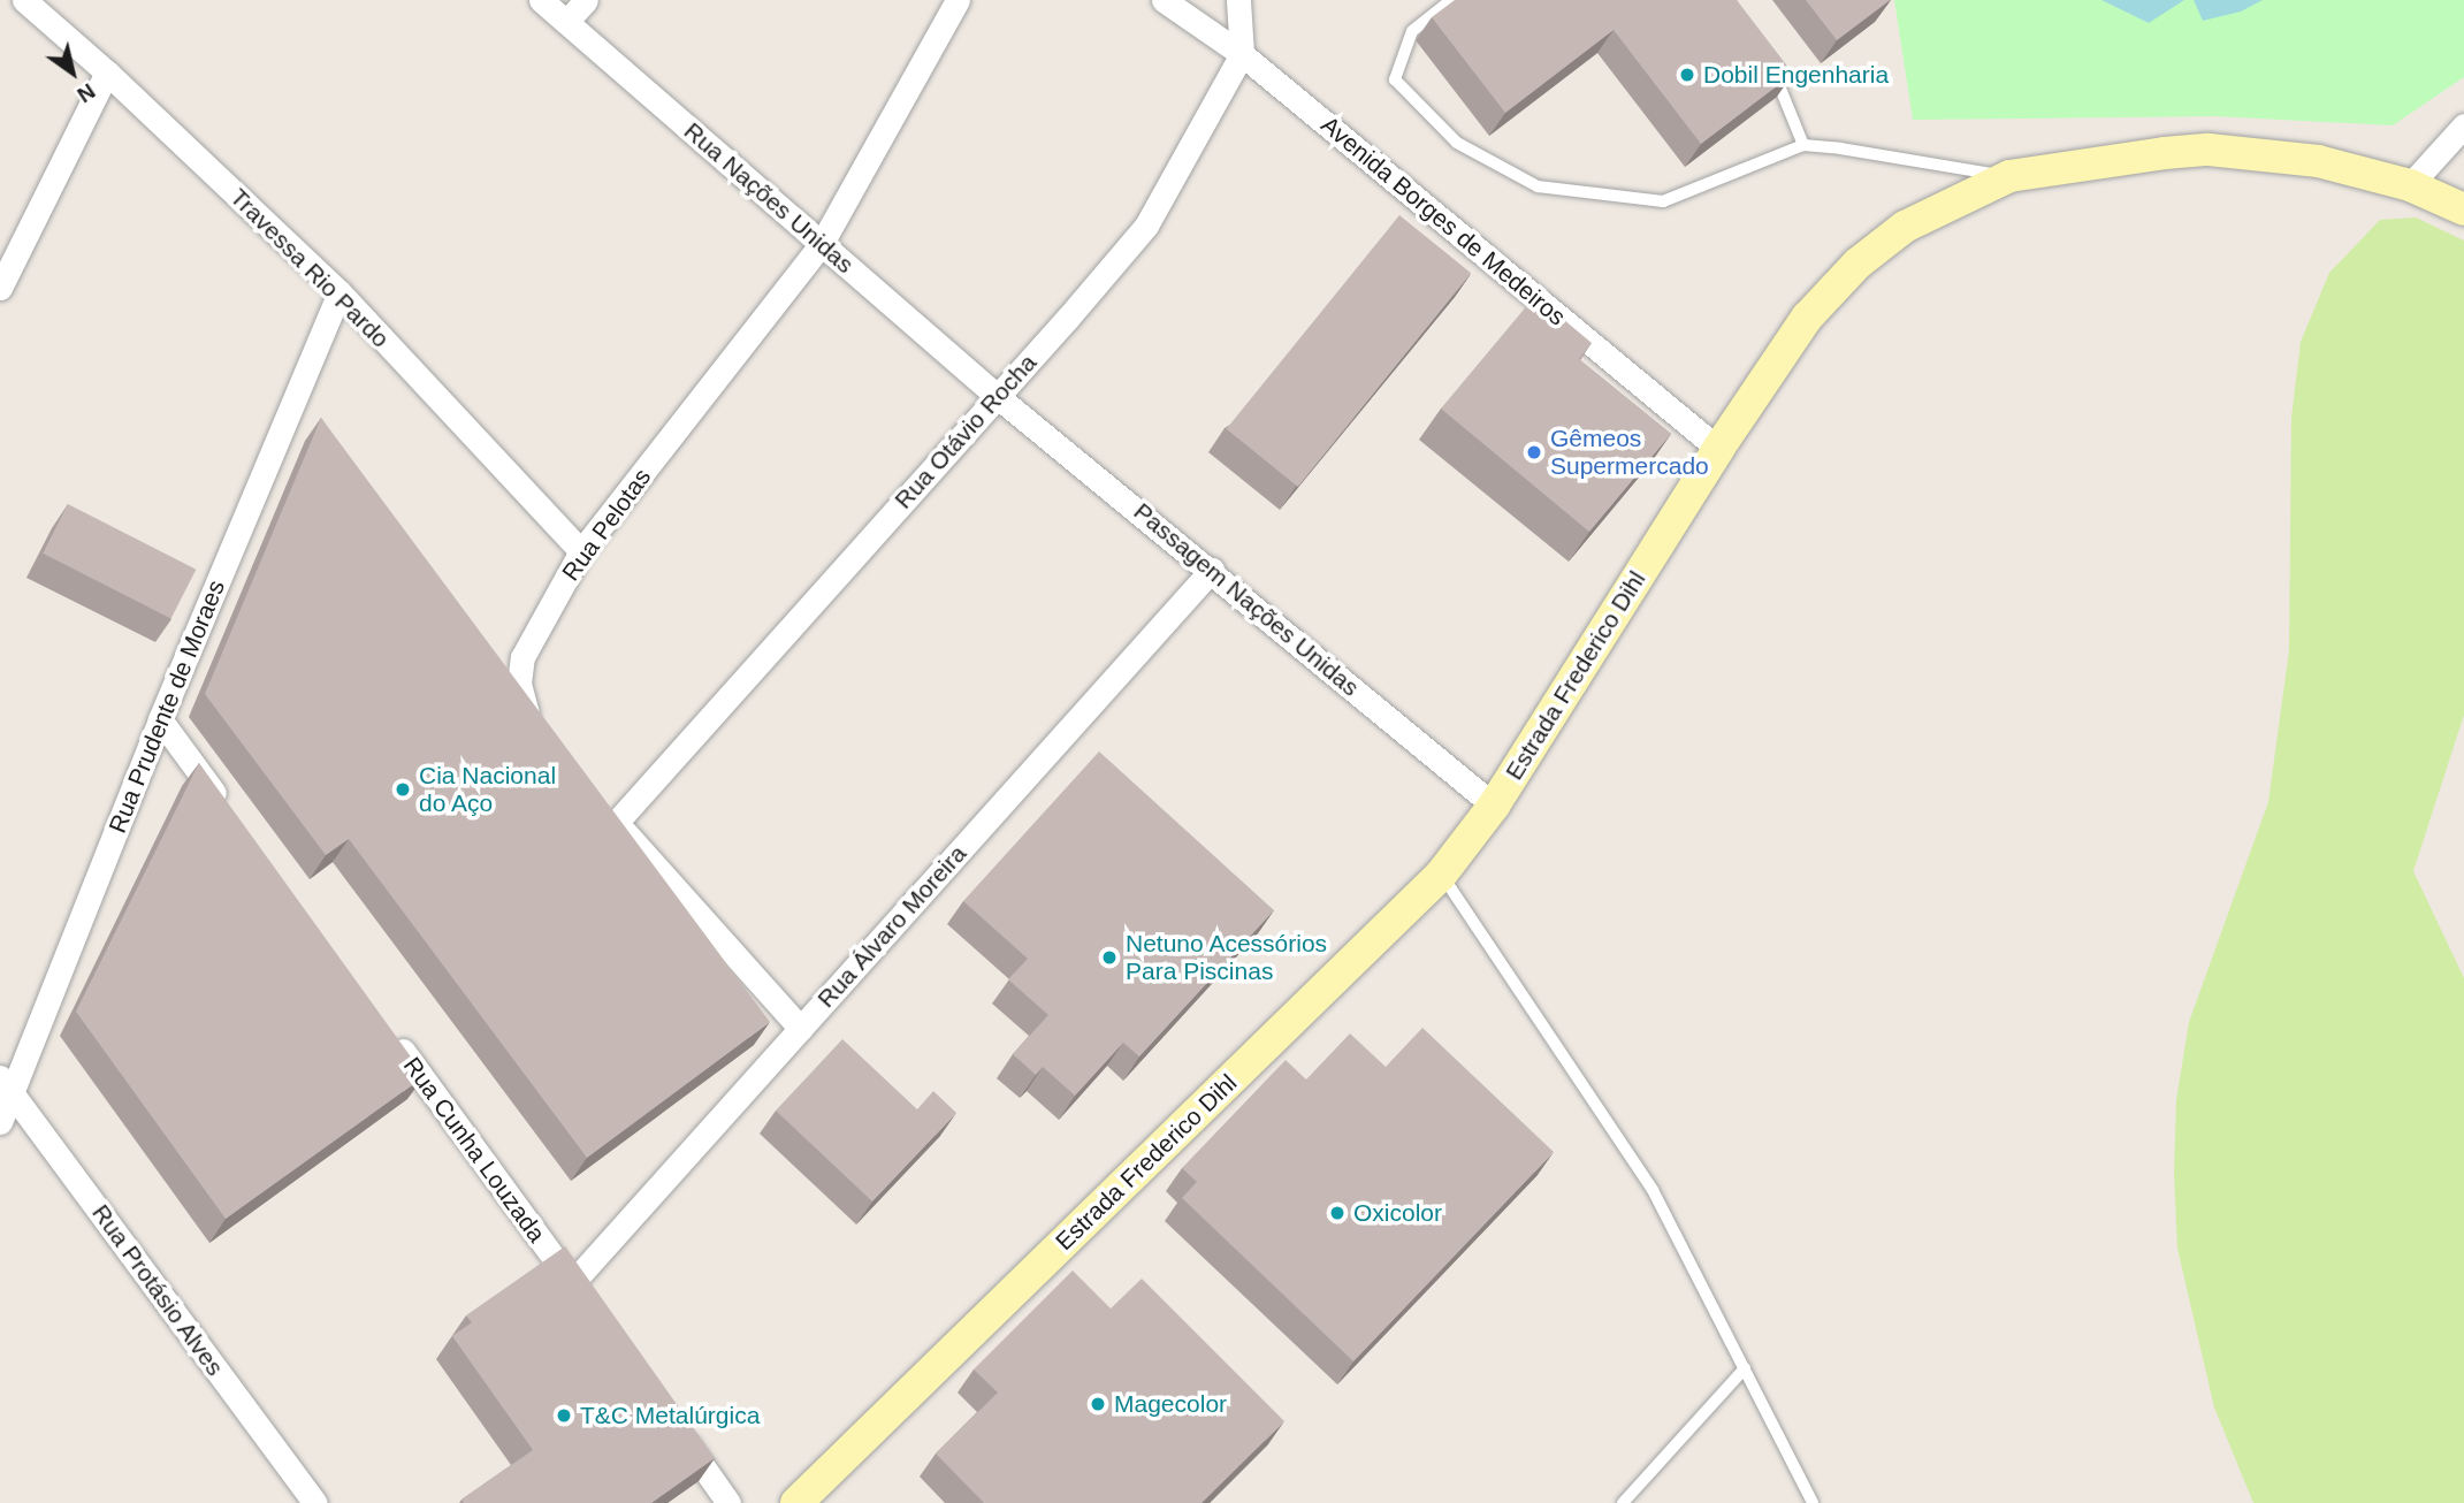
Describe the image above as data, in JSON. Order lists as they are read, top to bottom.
{
  "streets": {
    "main road": ["Estrada Frederico Dihl"],
    "street": [
      "Rua Nações Unidas",
      "Avenida Borges de Medeiros",
      "Travessa Rio Pardo",
      "Rua Otávio Rocha",
      "Rua Pelotas",
      "Passagem Nações Unidas",
      "Rua Prudente de Moraes",
      "Rua Álvaro Moreira",
      "Rua Cunha Louzada",
      "Rua Protásio Alves"
    ]
  },
  "crossings": [
    ["Rua Nações Unidas", "Rua Otávio Rocha"],
    ["Rua Nações Unidas", "Rua Pelotas"],
    ["Rua Nações Unidas", "Passagem Nações Unidas"],
    ["Avenida Borges de Medeiros", "Rua Otávio Rocha"],
    ["Avenida Borges de Medeiros", "Estrada Frederico Dihl"],
    ["Travessa Rio Pardo", "Rua Pelotas"],
    ["Travessa Rio Pardo", "Rua Prudente de Moraes"],
    ["Rua Otávio Rocha", "Passagem Nações Unidas"],
    ["Passagem Nações Unidas", "Estrada Frederico Dihl"],
    ["Passagem Nações Unidas", "Rua Álvaro Moreira"],
    ["Rua Prudente de Moraes", "Rua Protásio Alves"],
    ["Rua Álvaro Moreira", "Rua Cunha Louzada"]
  ],
  "places": [
    "Dobil Engenharia",
    "Gêmeos Supermercado",
    "Cia Nacional do Aço",
    "Netuno Acessórios Para Piscinas",
    "Oxicolor",
    "Magecolor",
    "T&C Metalúrgica"
  ],
  "north": "bottom right"
}
